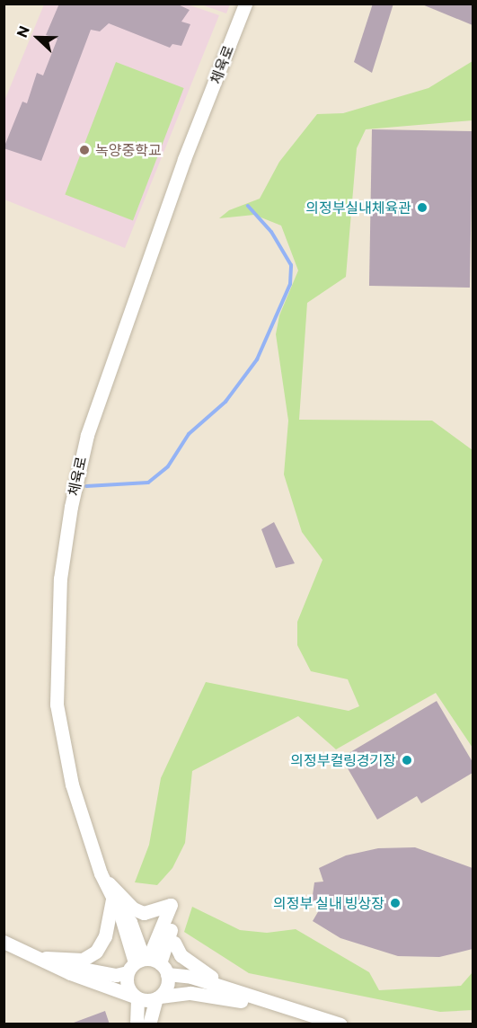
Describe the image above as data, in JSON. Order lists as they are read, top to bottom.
{
  "streets": {
    "street": ["체육로"]
  },
  "places": [
    "녹양중학교",
    "의정부실내체육관",
    "의정부컬링경기장",
    "의정부 실내 빙상장"
  ],
  "north": "left"
}
